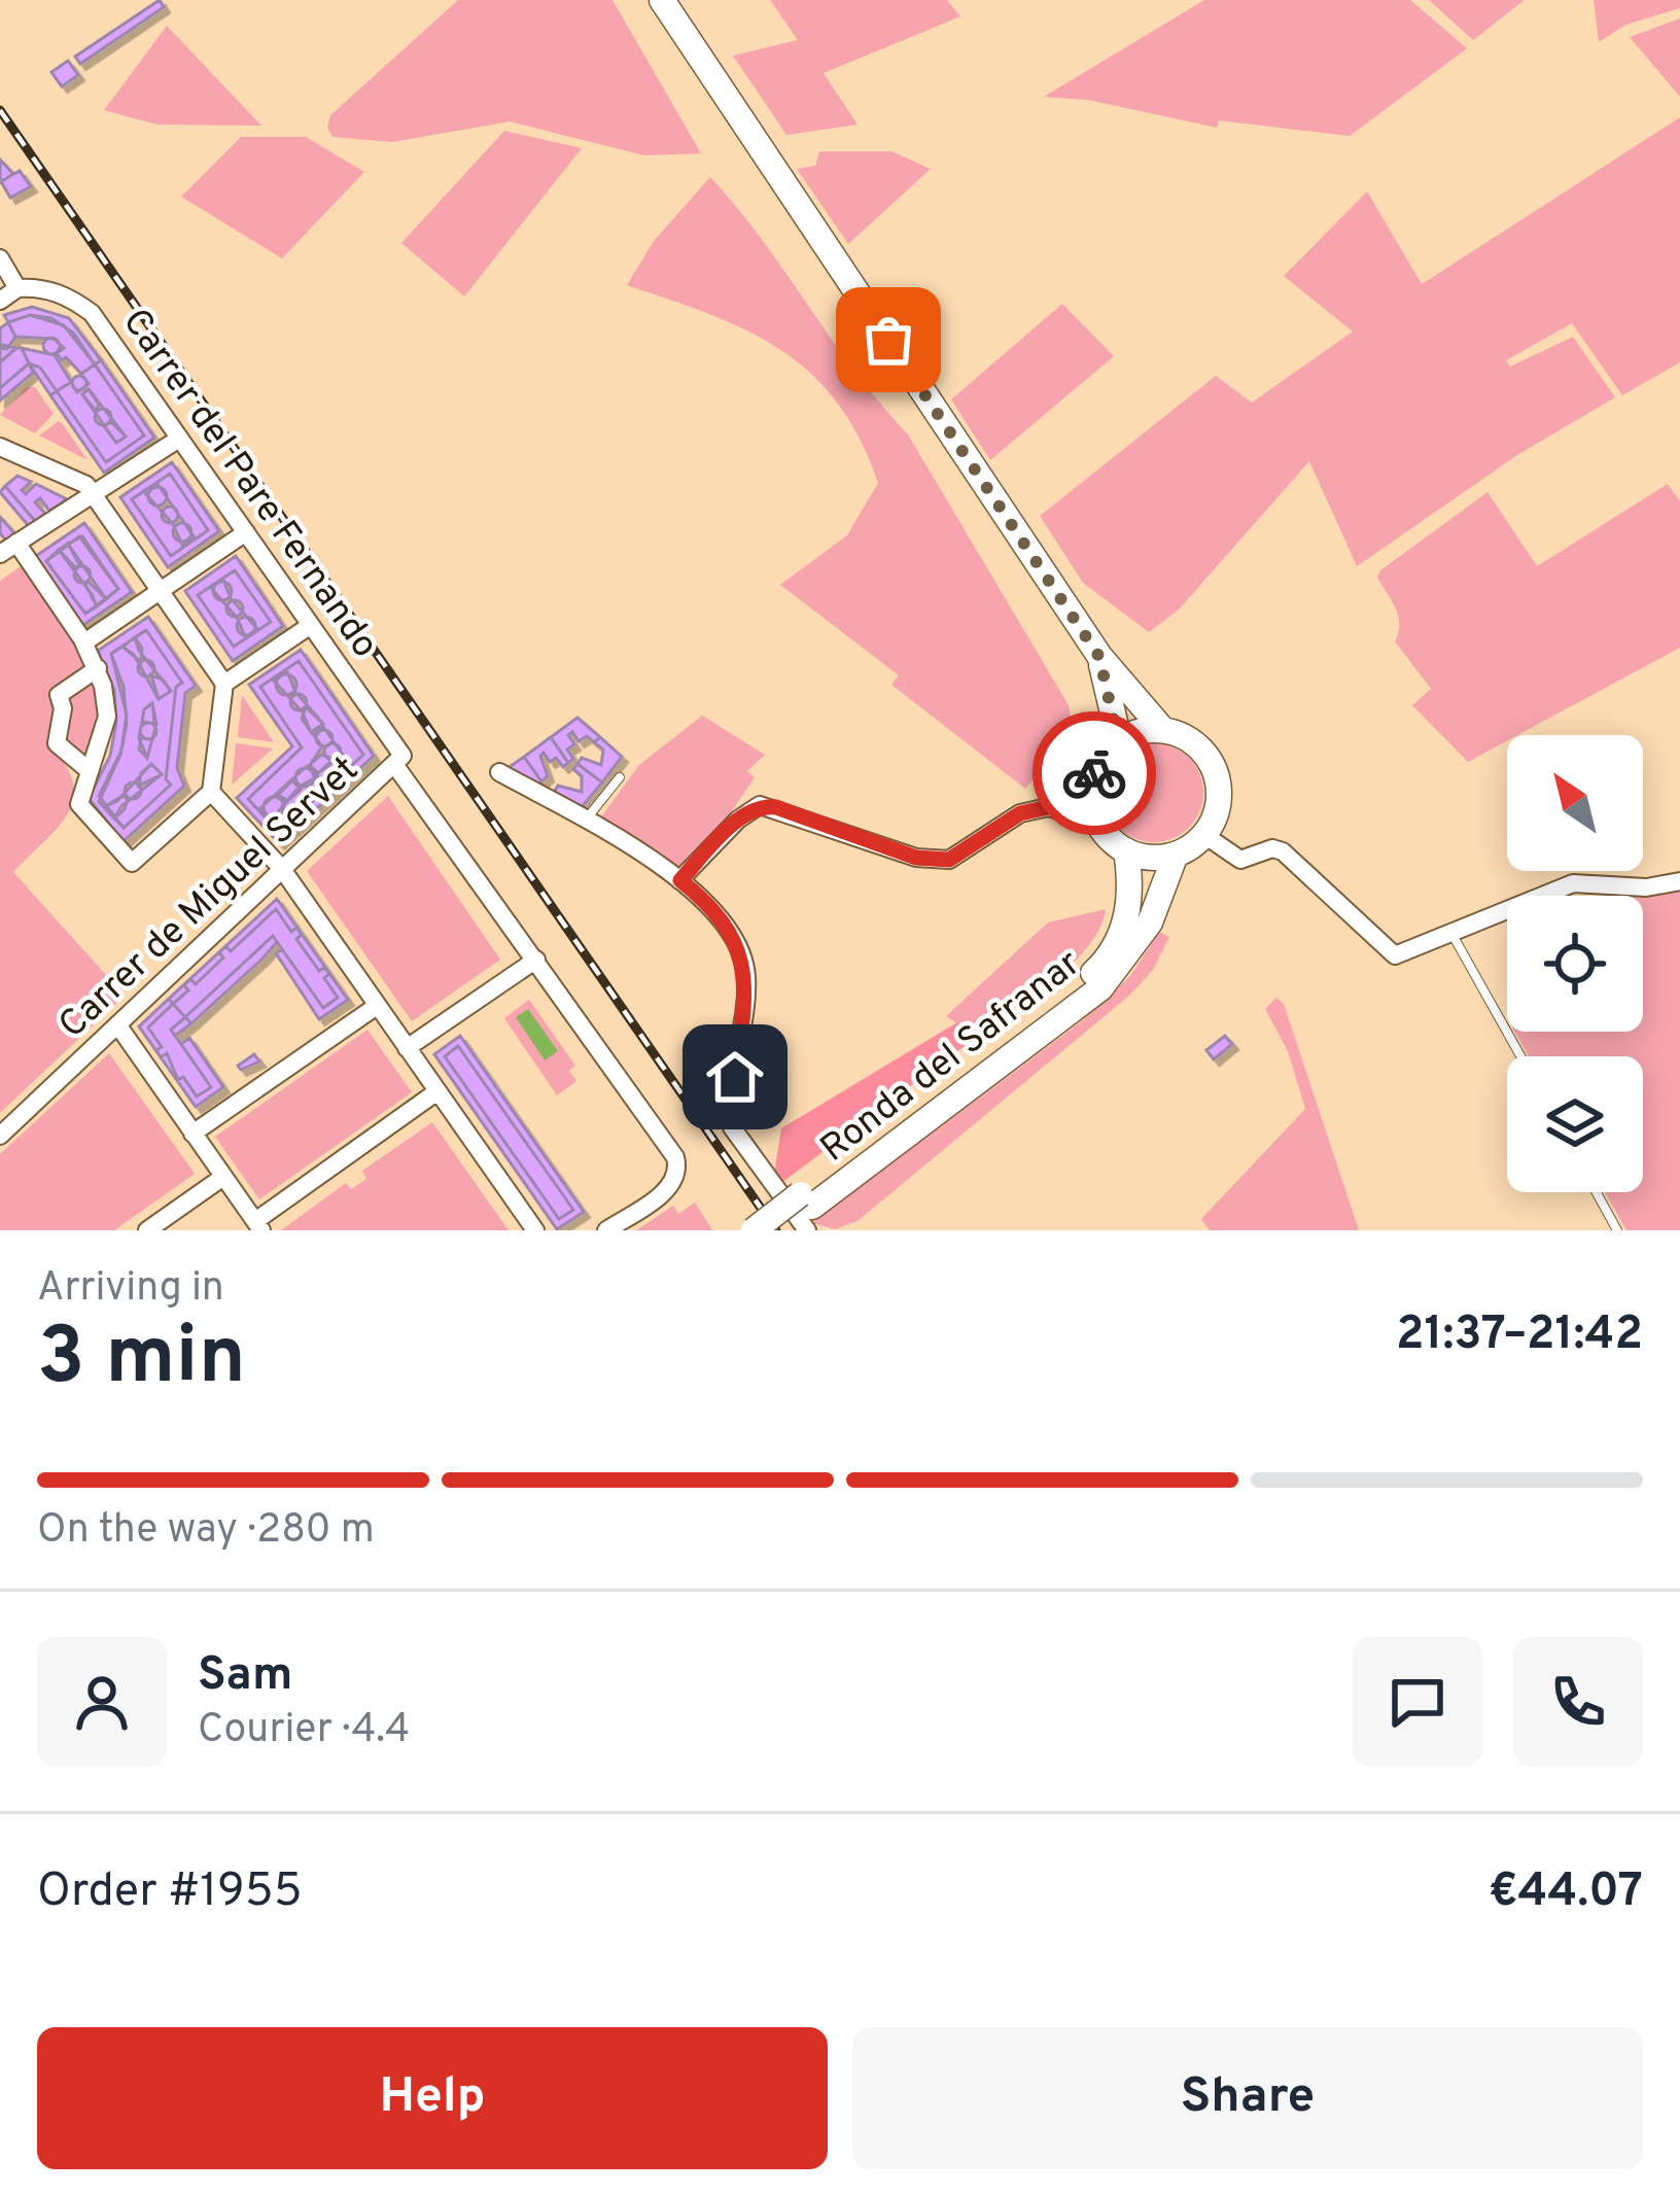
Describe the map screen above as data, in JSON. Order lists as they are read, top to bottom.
{
  "streets": {
    "street": ["Carrer del Pare Fernando", "Carrer de Miguel Servet", "Ronda del Safranar"]
  },
  "crossings": [
    ["Carrer del Pare Fernando", "Carrer de Miguel Servet"]
  ],
  "north": "top left",
  "page": {
    "heading": ["3 min", "Arriving in", "21:37–21:42"],
    "panel": [
      "Sam",
      "Courier · 4.4",
      "Order #1955",
      "€44.07"
    ],
    "bar": "On the way · 280 m",
    "buttons": ["Help", "Share"]
  }
}
